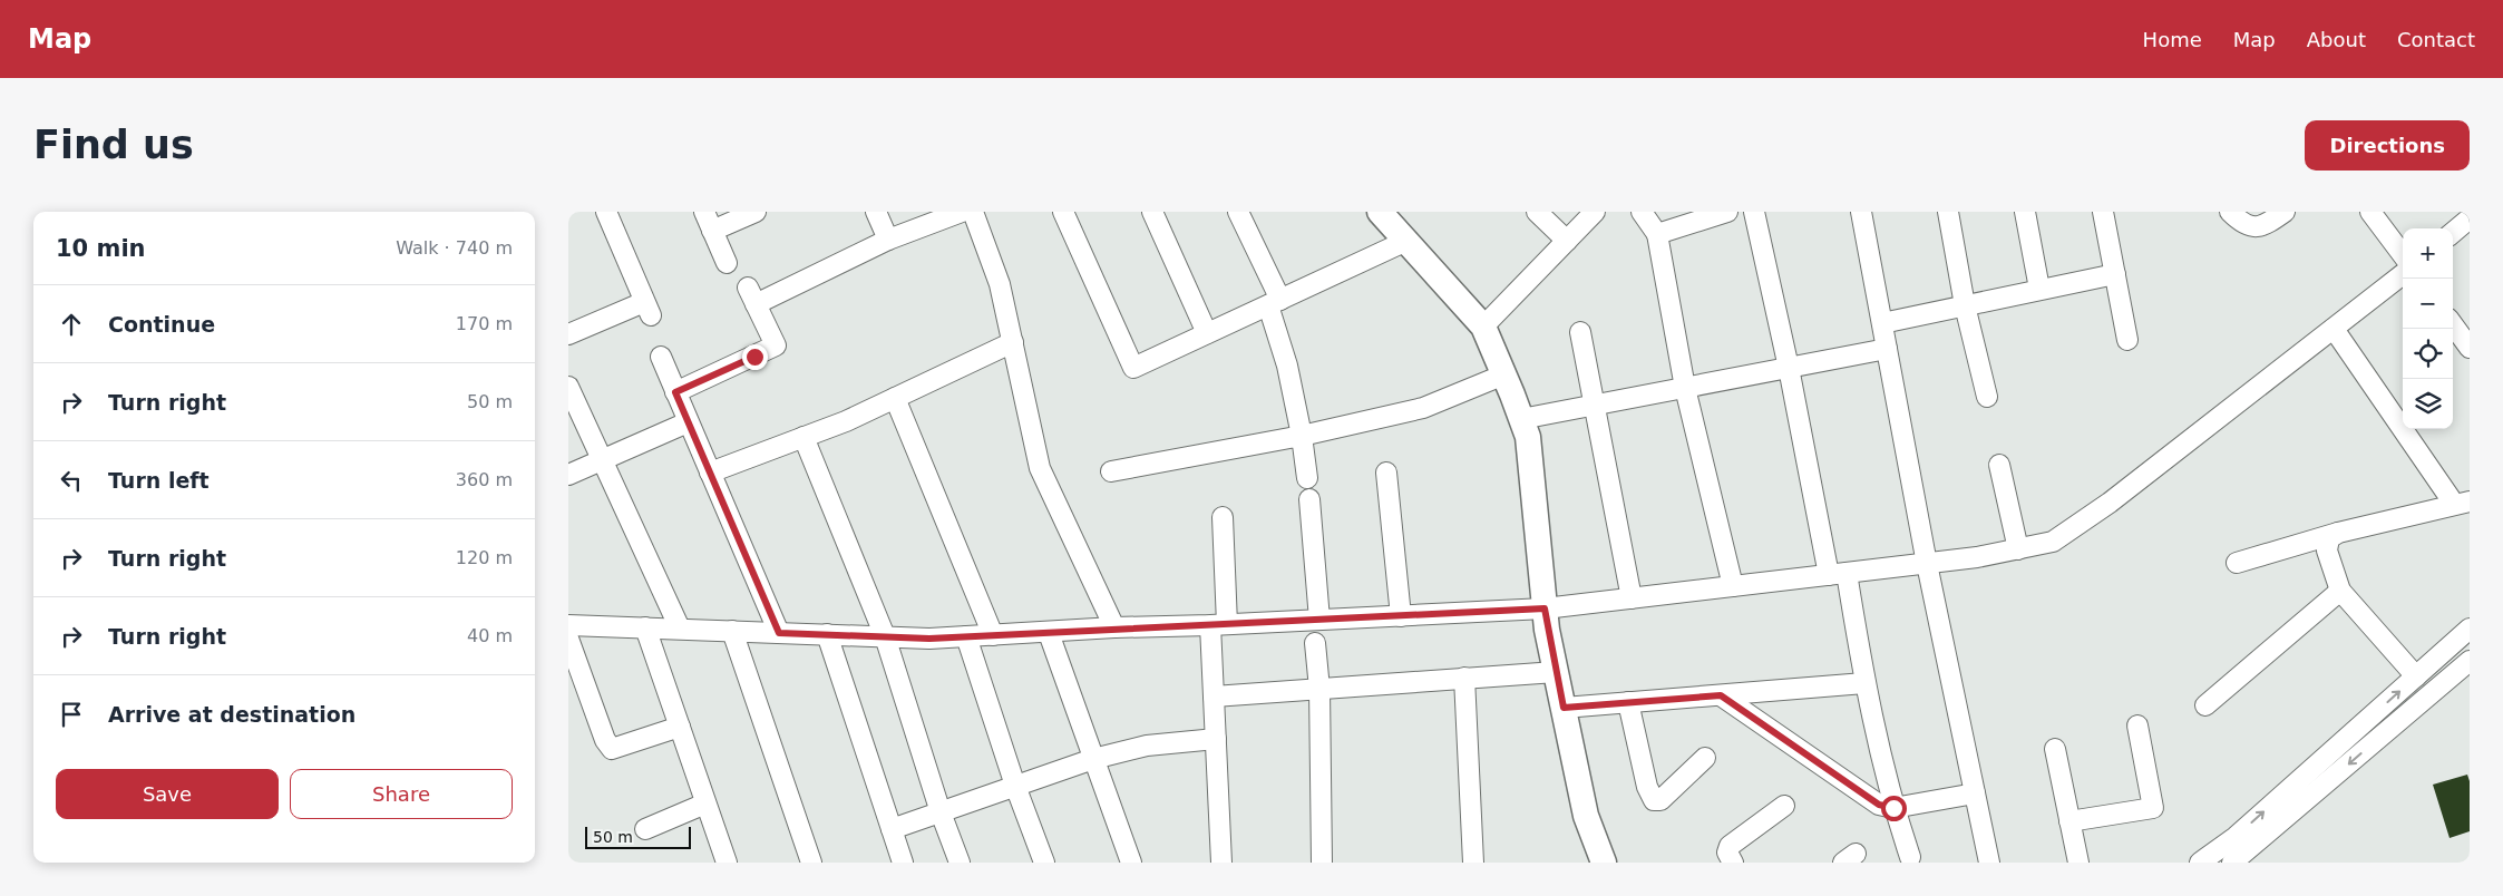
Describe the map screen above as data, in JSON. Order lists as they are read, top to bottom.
{
  "scale_bar": "50 m",
  "page": {
    "header": "Map",
    "nav": [
      "Home",
      "Map",
      "About",
      "Contact"
    ],
    "buttons": [
      "Directions",
      ["Save", "Share"]
    ],
    "title": "Find us",
    "heading": ["10 min", "Walk · 740 m"],
    "map_buttons": ["+", "−"],
    "list": [
      ["Continue", "170 m"],
      ["Turn right", "50 m"],
      ["Turn left", "360 m"],
      ["Turn right", "120 m"],
      ["Turn right", "40 m"],
      "Arrive at destination"
    ],
    "scale": "50 m"
  }
}
